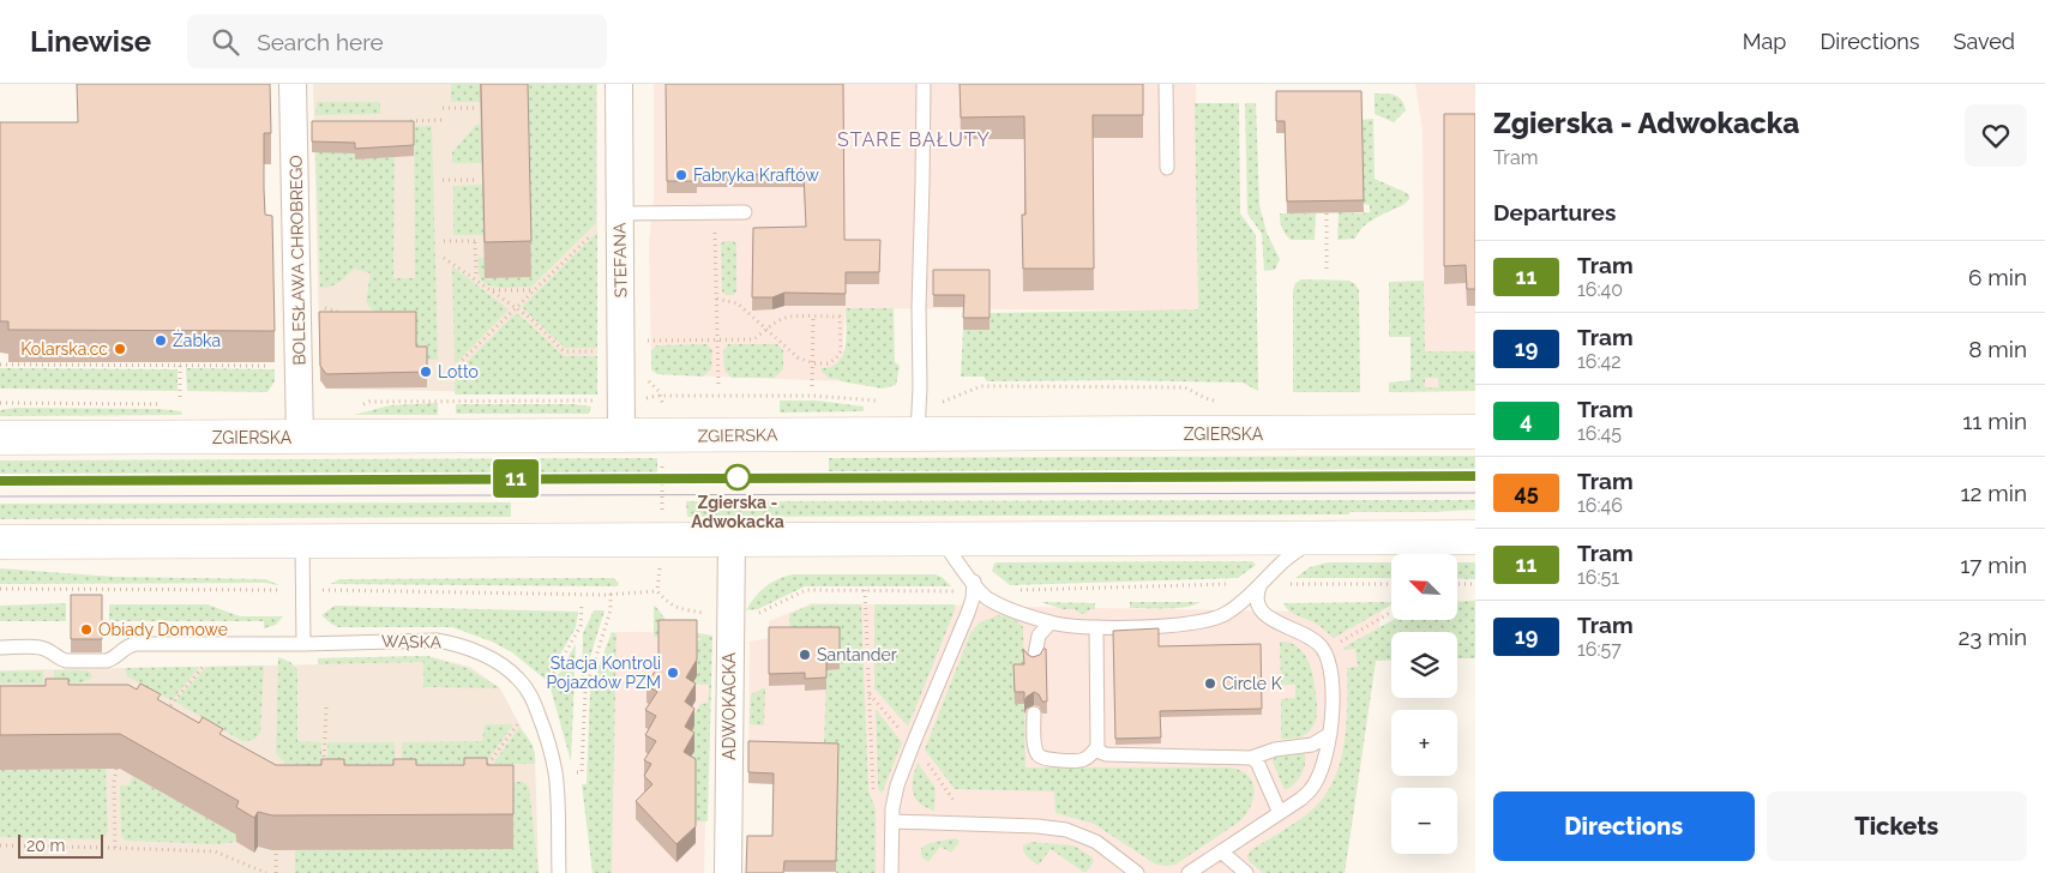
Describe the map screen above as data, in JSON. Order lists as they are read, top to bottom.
{
  "streets": {
    "main road": ["ZGIERSKA"],
    "street": ["BOLESŁAWA CHROBREGO", "STEFANA", "ADWOKACKA"],
    "lane": ["WĄSKA"]
  },
  "crossings": [
    ["BOLESŁAWA CHROBREGO", "ZGIERSKA"],
    ["STEFANA", "ZGIERSKA"]
  ],
  "districts": ["STARE BAŁUTY"],
  "places": [
    "Fabryka Kraftów",
    "Żabka",
    "Kolarska.cc",
    "Lotto",
    "Zgierska - Adwokacka",
    "Obiady Domowe",
    "Santander",
    "Stacja Kontroli Pojazdów PZM",
    "Circle K"
  ],
  "lines": ["tram line 11"],
  "scale_bar": "20 m",
  "north": "top left",
  "page": {
    "header": "Linewise",
    "search": "Search here",
    "nav": ["Map", "Directions", "Saved"],
    "on_map": "11",
    "heading": [
      ["Zgierska - Adwokacka", "Tram"],
      "Departures"
    ],
    "list": [
      {
        "mark": "11",
        "name": "Tram",
        "note": "16:40",
        "value": "6 min"
      },
      {
        "mark": "19",
        "name": "Tram",
        "note": "16:42",
        "value": "8 min"
      },
      {
        "mark": "4",
        "name": "Tram",
        "note": "16:45",
        "value": "11 min"
      },
      {
        "mark": "45",
        "name": "Tram",
        "note": "16:46",
        "value": "12 min"
      },
      {
        "mark": "11",
        "name": "Tram",
        "note": "16:51",
        "value": "17 min"
      },
      {
        "mark": "19",
        "name": "Tram",
        "note": "16:57",
        "value": "23 min"
      }
    ],
    "map_buttons": ["+", "−"],
    "buttons": ["Directions", "Tickets"],
    "scale": "20 m"
  }
}
